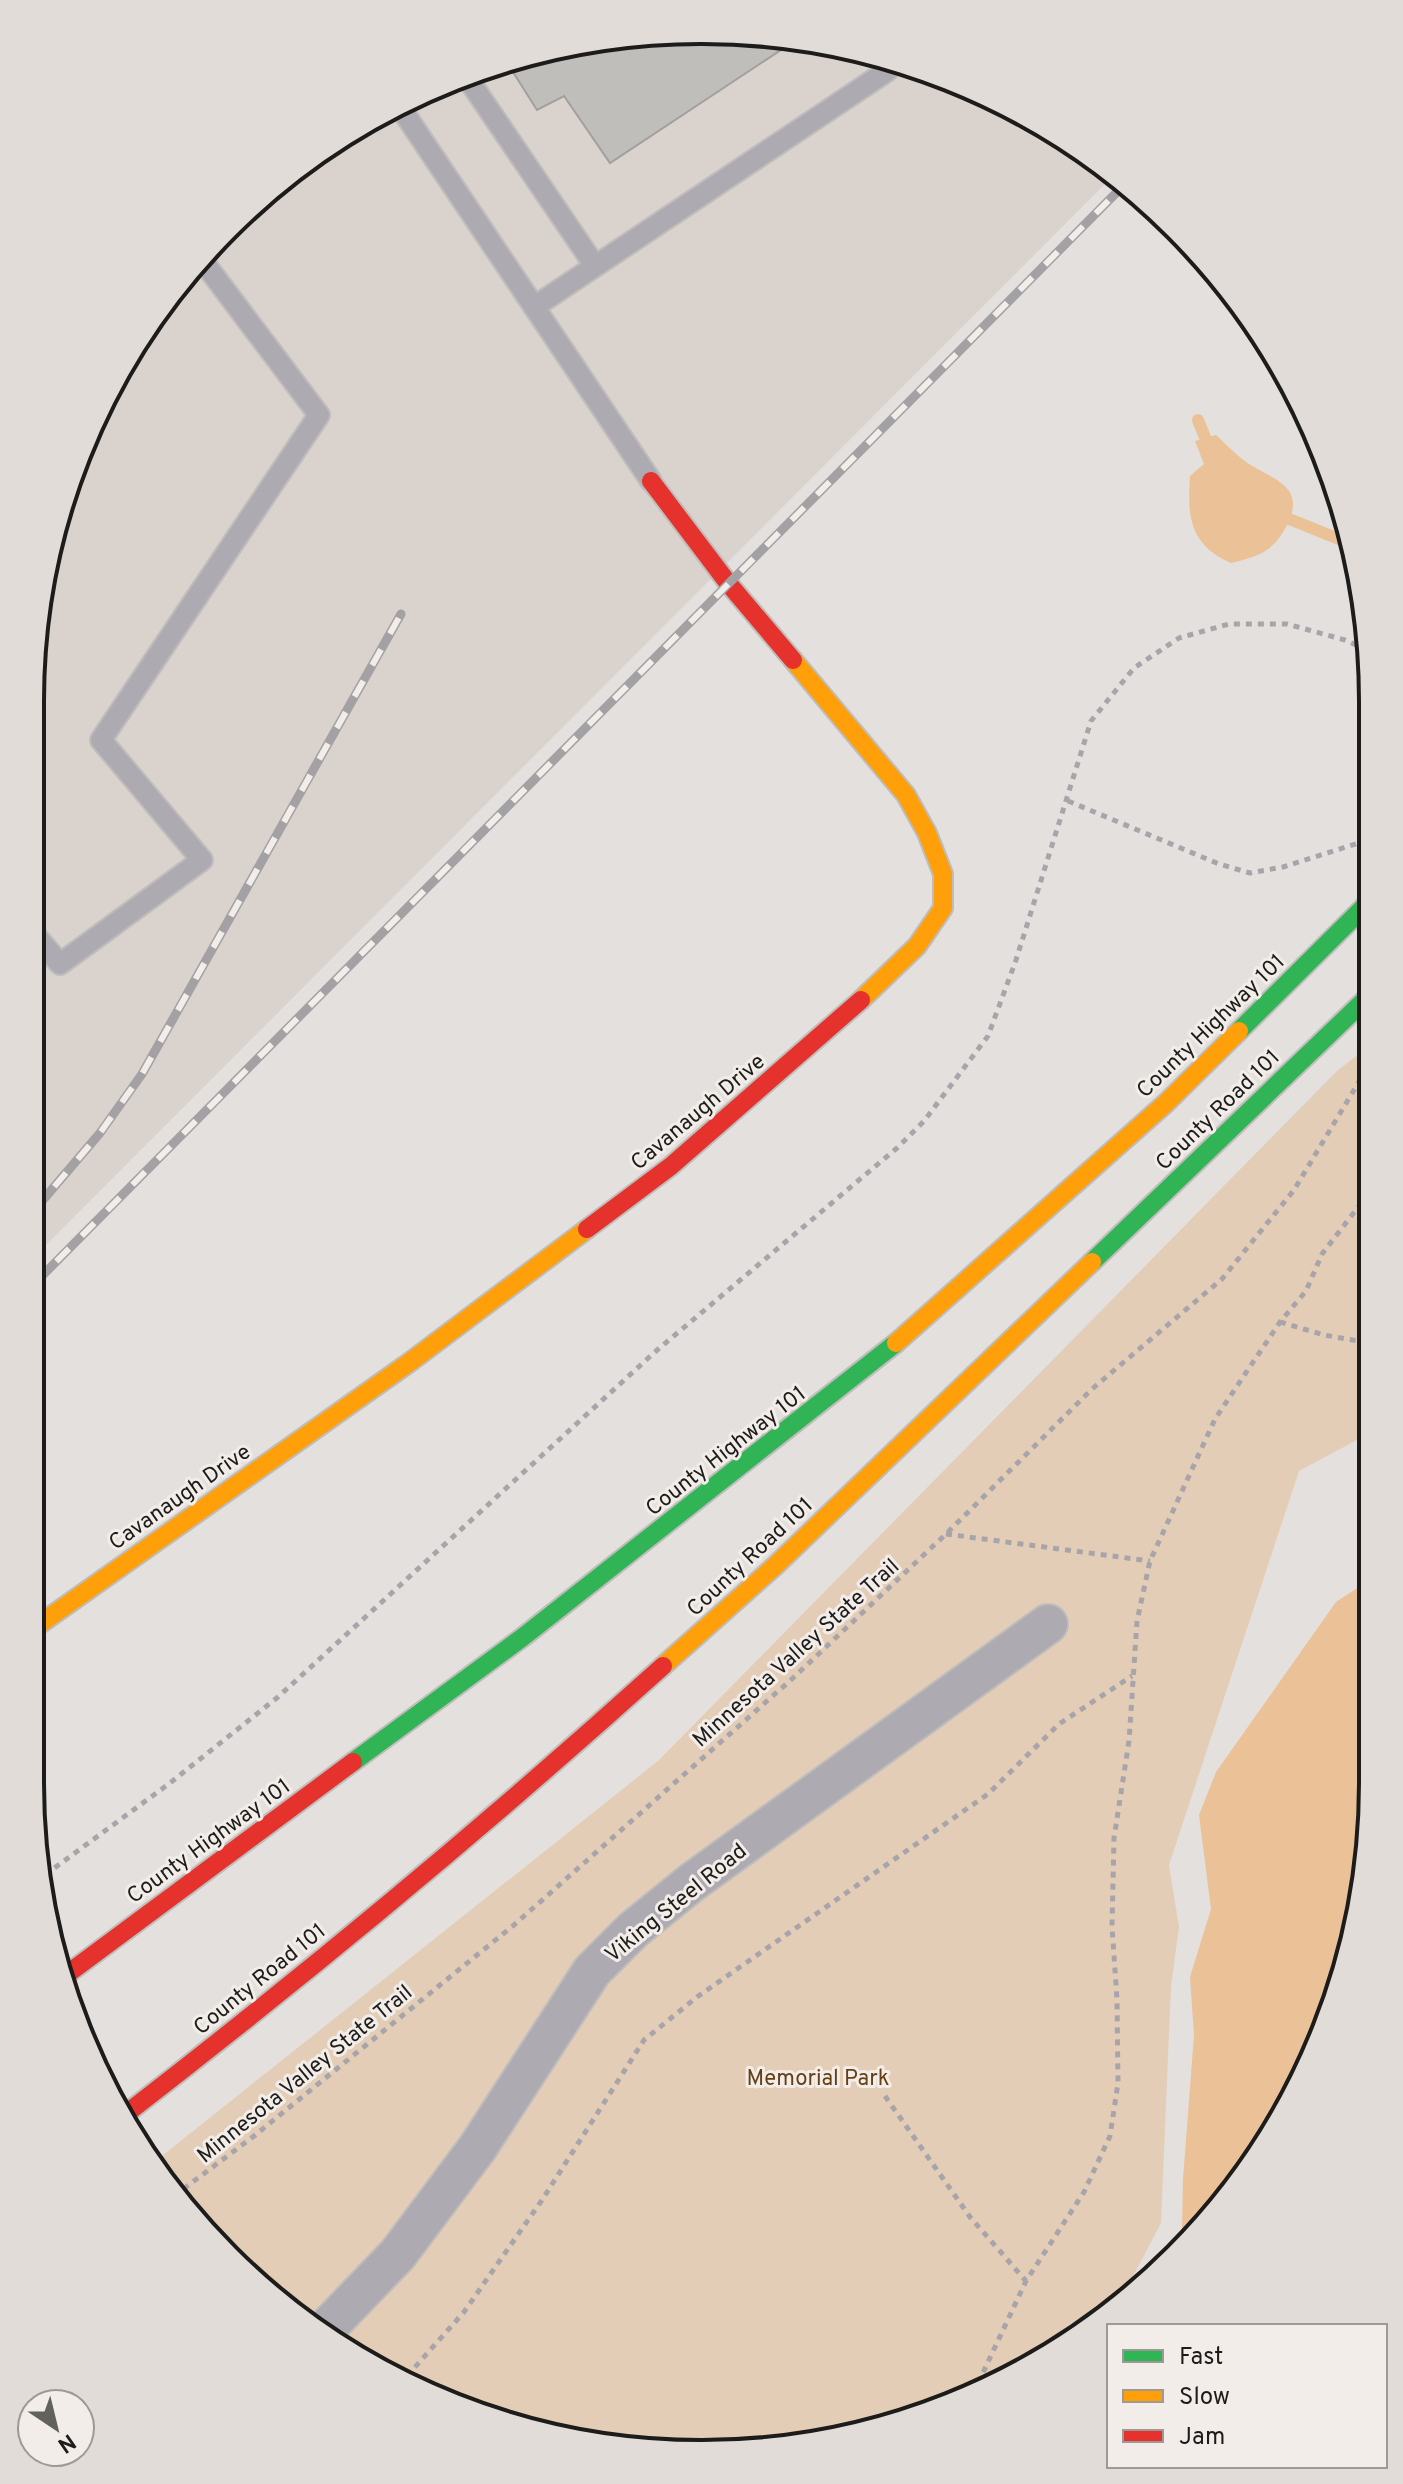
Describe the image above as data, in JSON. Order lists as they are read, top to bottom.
{
  "streets": {
    "main road": ["County Highway 101", "County Road 101", "Cavanaugh Drive"],
    "street": ["Viking Steel Road"],
    "path": ["Minnesota Valley State Trail"]
  },
  "parks": ["Memorial Park"],
  "legend": ["Fast", "Slow", "Jam"],
  "north": "bottom right"
}
